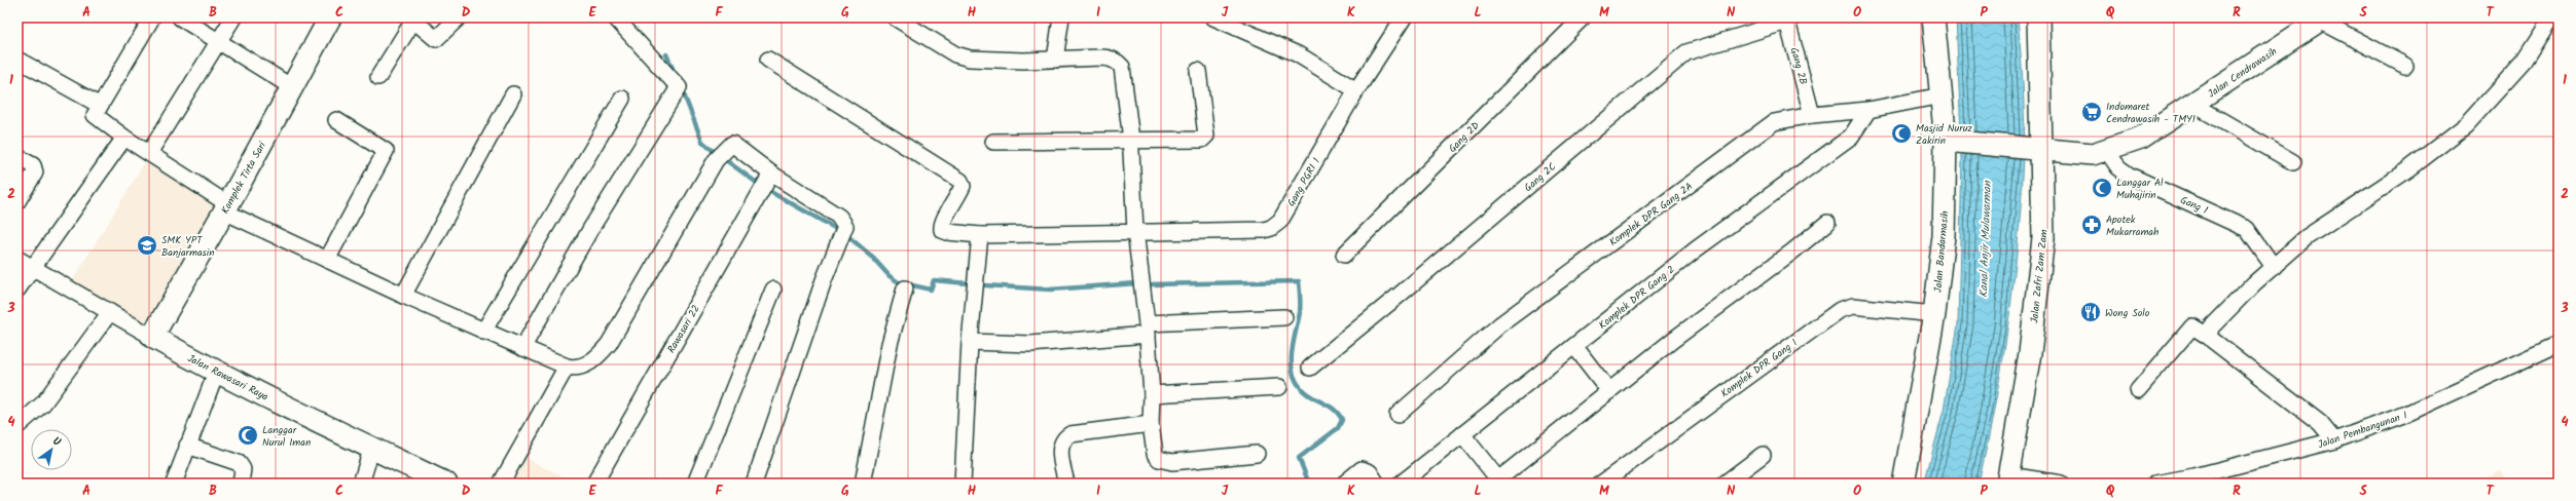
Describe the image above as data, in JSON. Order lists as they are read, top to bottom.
{
  "streets": {
    "street": [
      "Gang 2B",
      "Jalan Cendrawasih",
      "Gang 2D",
      "Gang 2C",
      "Komplek Tirta Sari",
      "Gang PGRI 1",
      "Gang 1",
      "Komplek DPR Gang 2A",
      "Jalan Bandarmasih",
      "Jalan Zafri Zam Zam",
      "Komplek DPR Gang 2",
      "Rawasari 22",
      "Komplek DPR Gang 1",
      "Jalan Rawasari Raya",
      "Jalan Pembangunan I"
    ]
  },
  "crossings": [
    ["Gang 2B", "Gang 2C"],
    ["Gang 2B", "Komplek DPR Gang 2A"],
    ["Jalan Cendrawasih", "Gang 1"],
    ["Jalan Cendrawasih", "Jalan Bandarmasih"],
    ["Jalan Cendrawasih", "Jalan Zafri Zam Zam"],
    ["Komplek Tirta Sari", "Jalan Rawasari Raya"],
    ["Komplek DPR Gang 2A", "Jalan Bandarmasih"],
    ["Komplek DPR Gang 2A", "Komplek DPR Gang 2"],
    ["Jalan Bandarmasih", "Komplek DPR Gang 1"]
  ],
  "water": ["Kanal Anjir Mulawarman"],
  "places": {
    "supermarket": ["Indomaret Cendrawasih - TMY1"],
    "mosque": ["Masjid Nuruz Zakirin", "Langgar Al Muhajirin", "Langgar Nurul Iman"],
    "pharmacy": ["Apotek Mukarramah"],
    "school or university": ["SMK YPT Banjarmasin"],
    "restaurant": ["Wong Solo"]
  },
  "north": "top right",
  "grid": {
    "columns": [
      "A",
      "B",
      "C",
      "D",
      "E",
      "F",
      "G",
      "H",
      "I",
      "J",
      "K",
      "L",
      "M",
      "N",
      "O",
      "P",
      "Q",
      "R",
      "S",
      "T"
    ],
    "rows": [
      "1",
      "2",
      "3",
      "4"
    ]
  }
}
